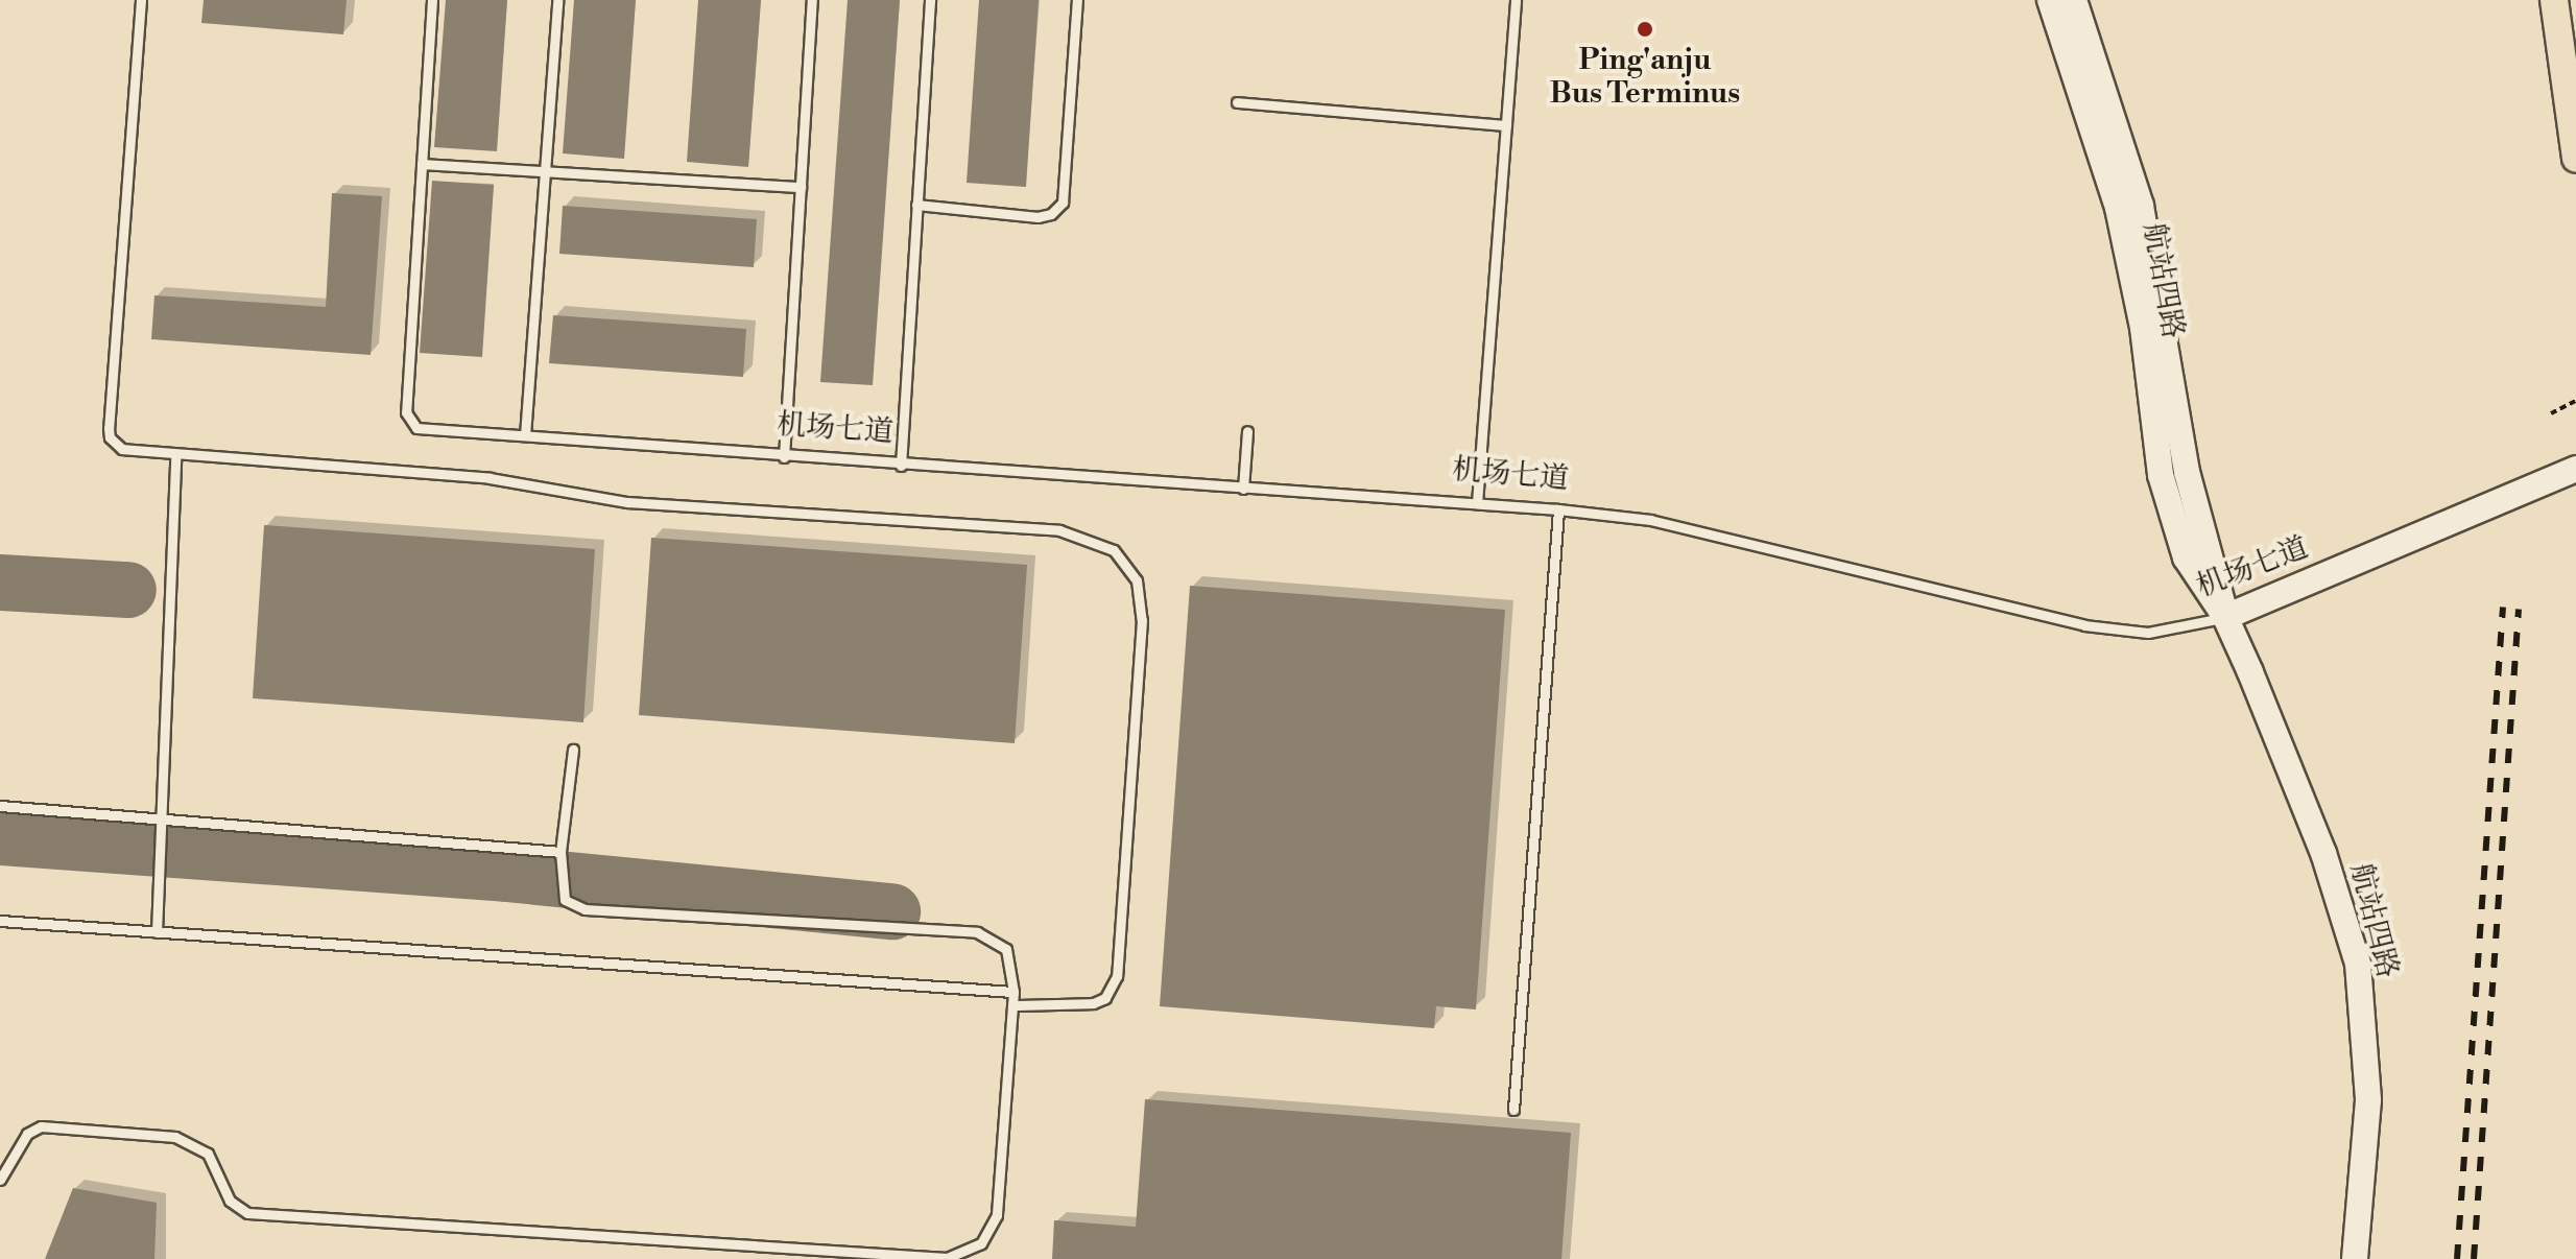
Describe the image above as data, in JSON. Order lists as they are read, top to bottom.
{
  "streets": {
    "main road": ["航站四路", "机场七道"]
  },
  "crossings": [
    ["航站四路", "机场七道"]
  ],
  "places": ["Ping'anju Bus Terminus"]
}
